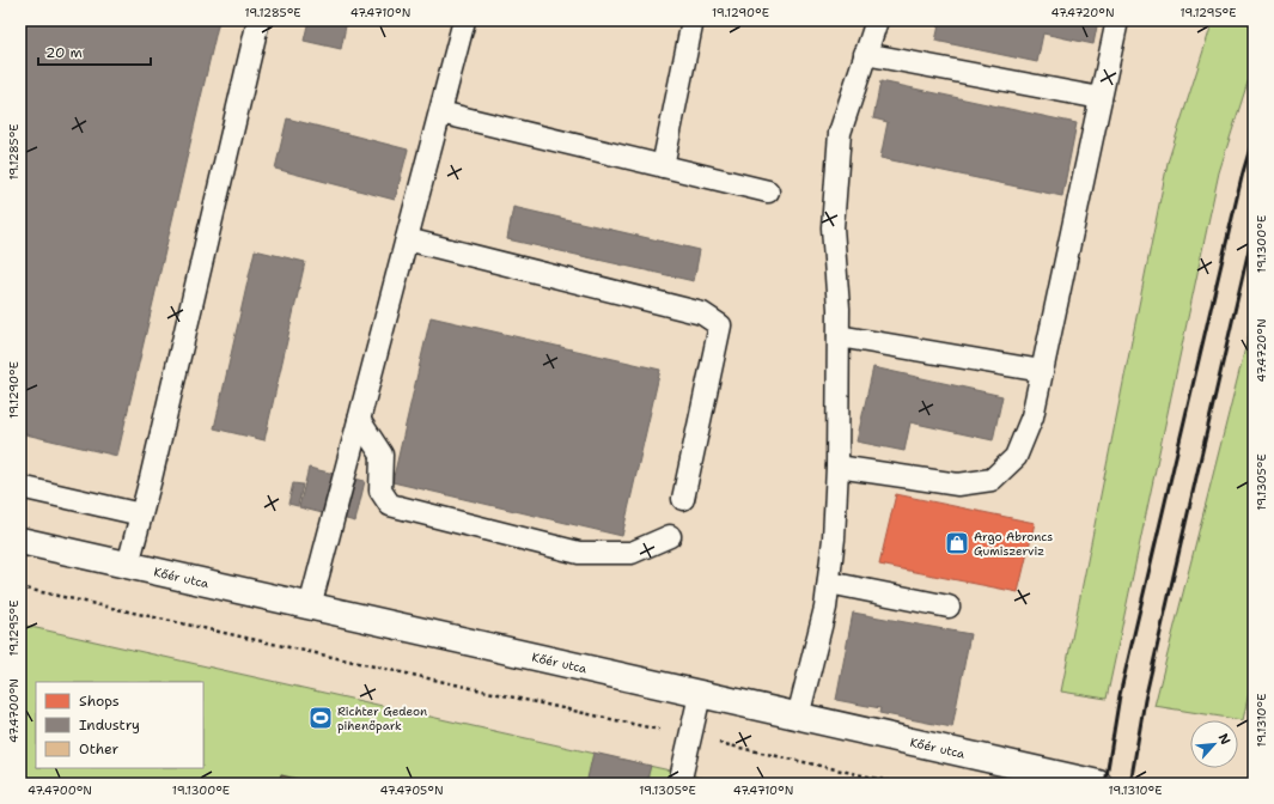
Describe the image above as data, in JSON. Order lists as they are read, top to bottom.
{
  "streets": {
    "street": ["Kőér utca"]
  },
  "places": {
    "shop": ["Argo Abroncs Gumiszerviz"],
    "sports": ["Richter Gedeon pihenőpark"]
  },
  "legend": ["Shops", "Industry", "Other"],
  "scale_bar": "20 m",
  "north": "top right",
  "coordinates": [
    "19.1285°E",
    "47.4710°N",
    "19.1290°E",
    "47.4720°N",
    "19.1295°E",
    "19.1300°E",
    "19.1305°E",
    "47.4700°N",
    "19.1310°E",
    "47.4705°N"
  ]
}
